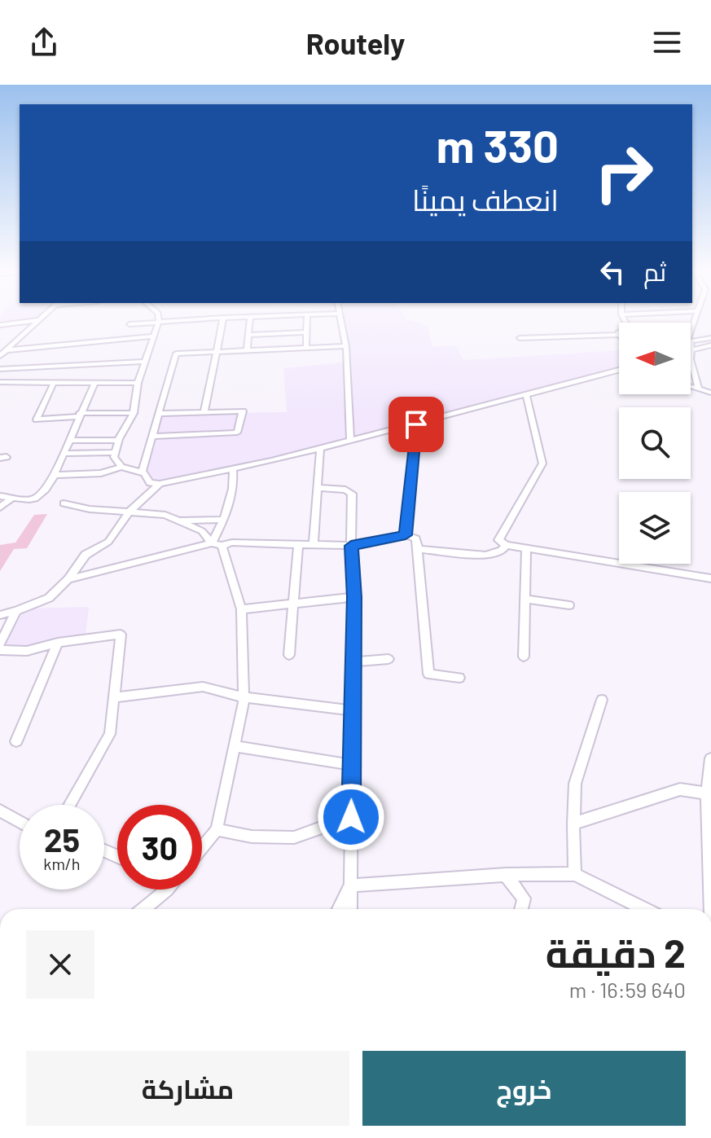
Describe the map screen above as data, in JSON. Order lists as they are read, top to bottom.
{
  "north": "left",
  "page": {
    "header": "Routely",
    "turn": ["330 m", "انعطف يمينًا"],
    "then": "ثم",
    "speed": "25 km/h",
    "limit": "30",
    "heading": ["2 دقيقة", "640 m · 16:59"],
    "buttons": ["خروج", "مشاركة"]
  }
}
